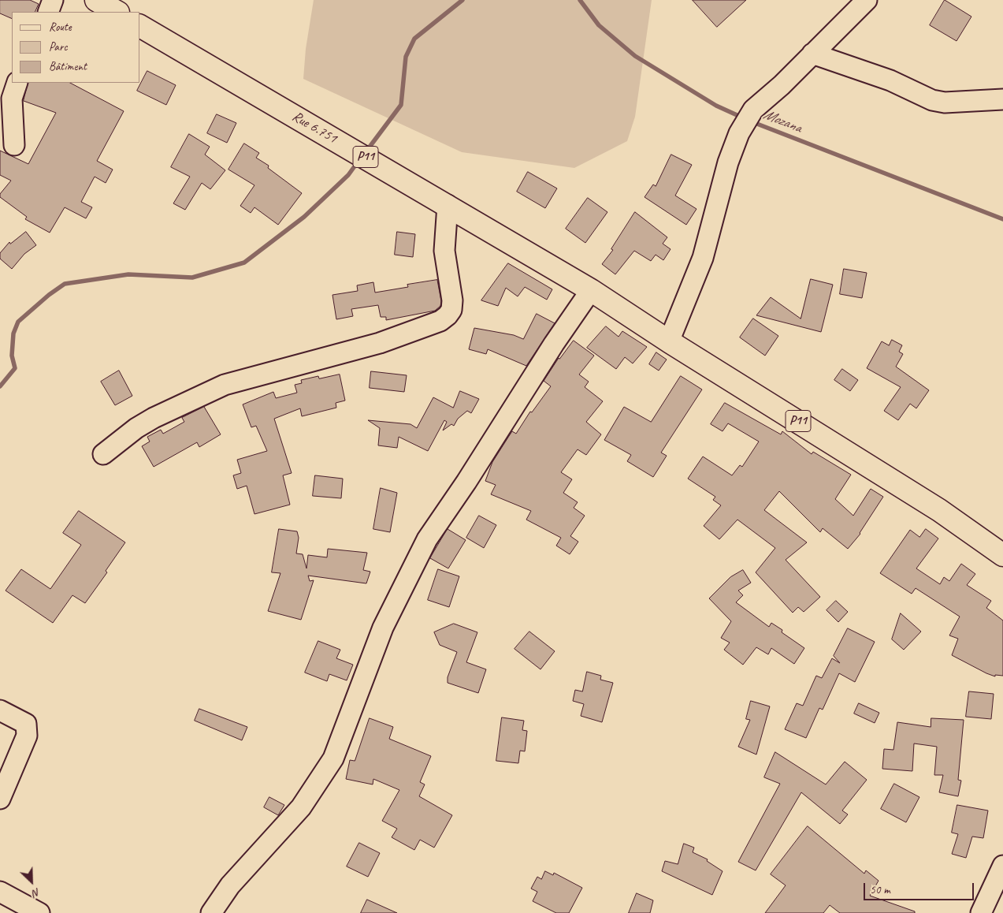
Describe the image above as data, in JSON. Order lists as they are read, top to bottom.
{
  "streets": {
    "main road": ["Rue 6.751", "P11"]
  },
  "crossings": [
    ["Rue 6.751", "P11"]
  ],
  "water": ["Mozana"],
  "legend": ["Route", "Parc", "Bâtiment"],
  "scale_bar": "50 m",
  "north": "bottom right"
}
